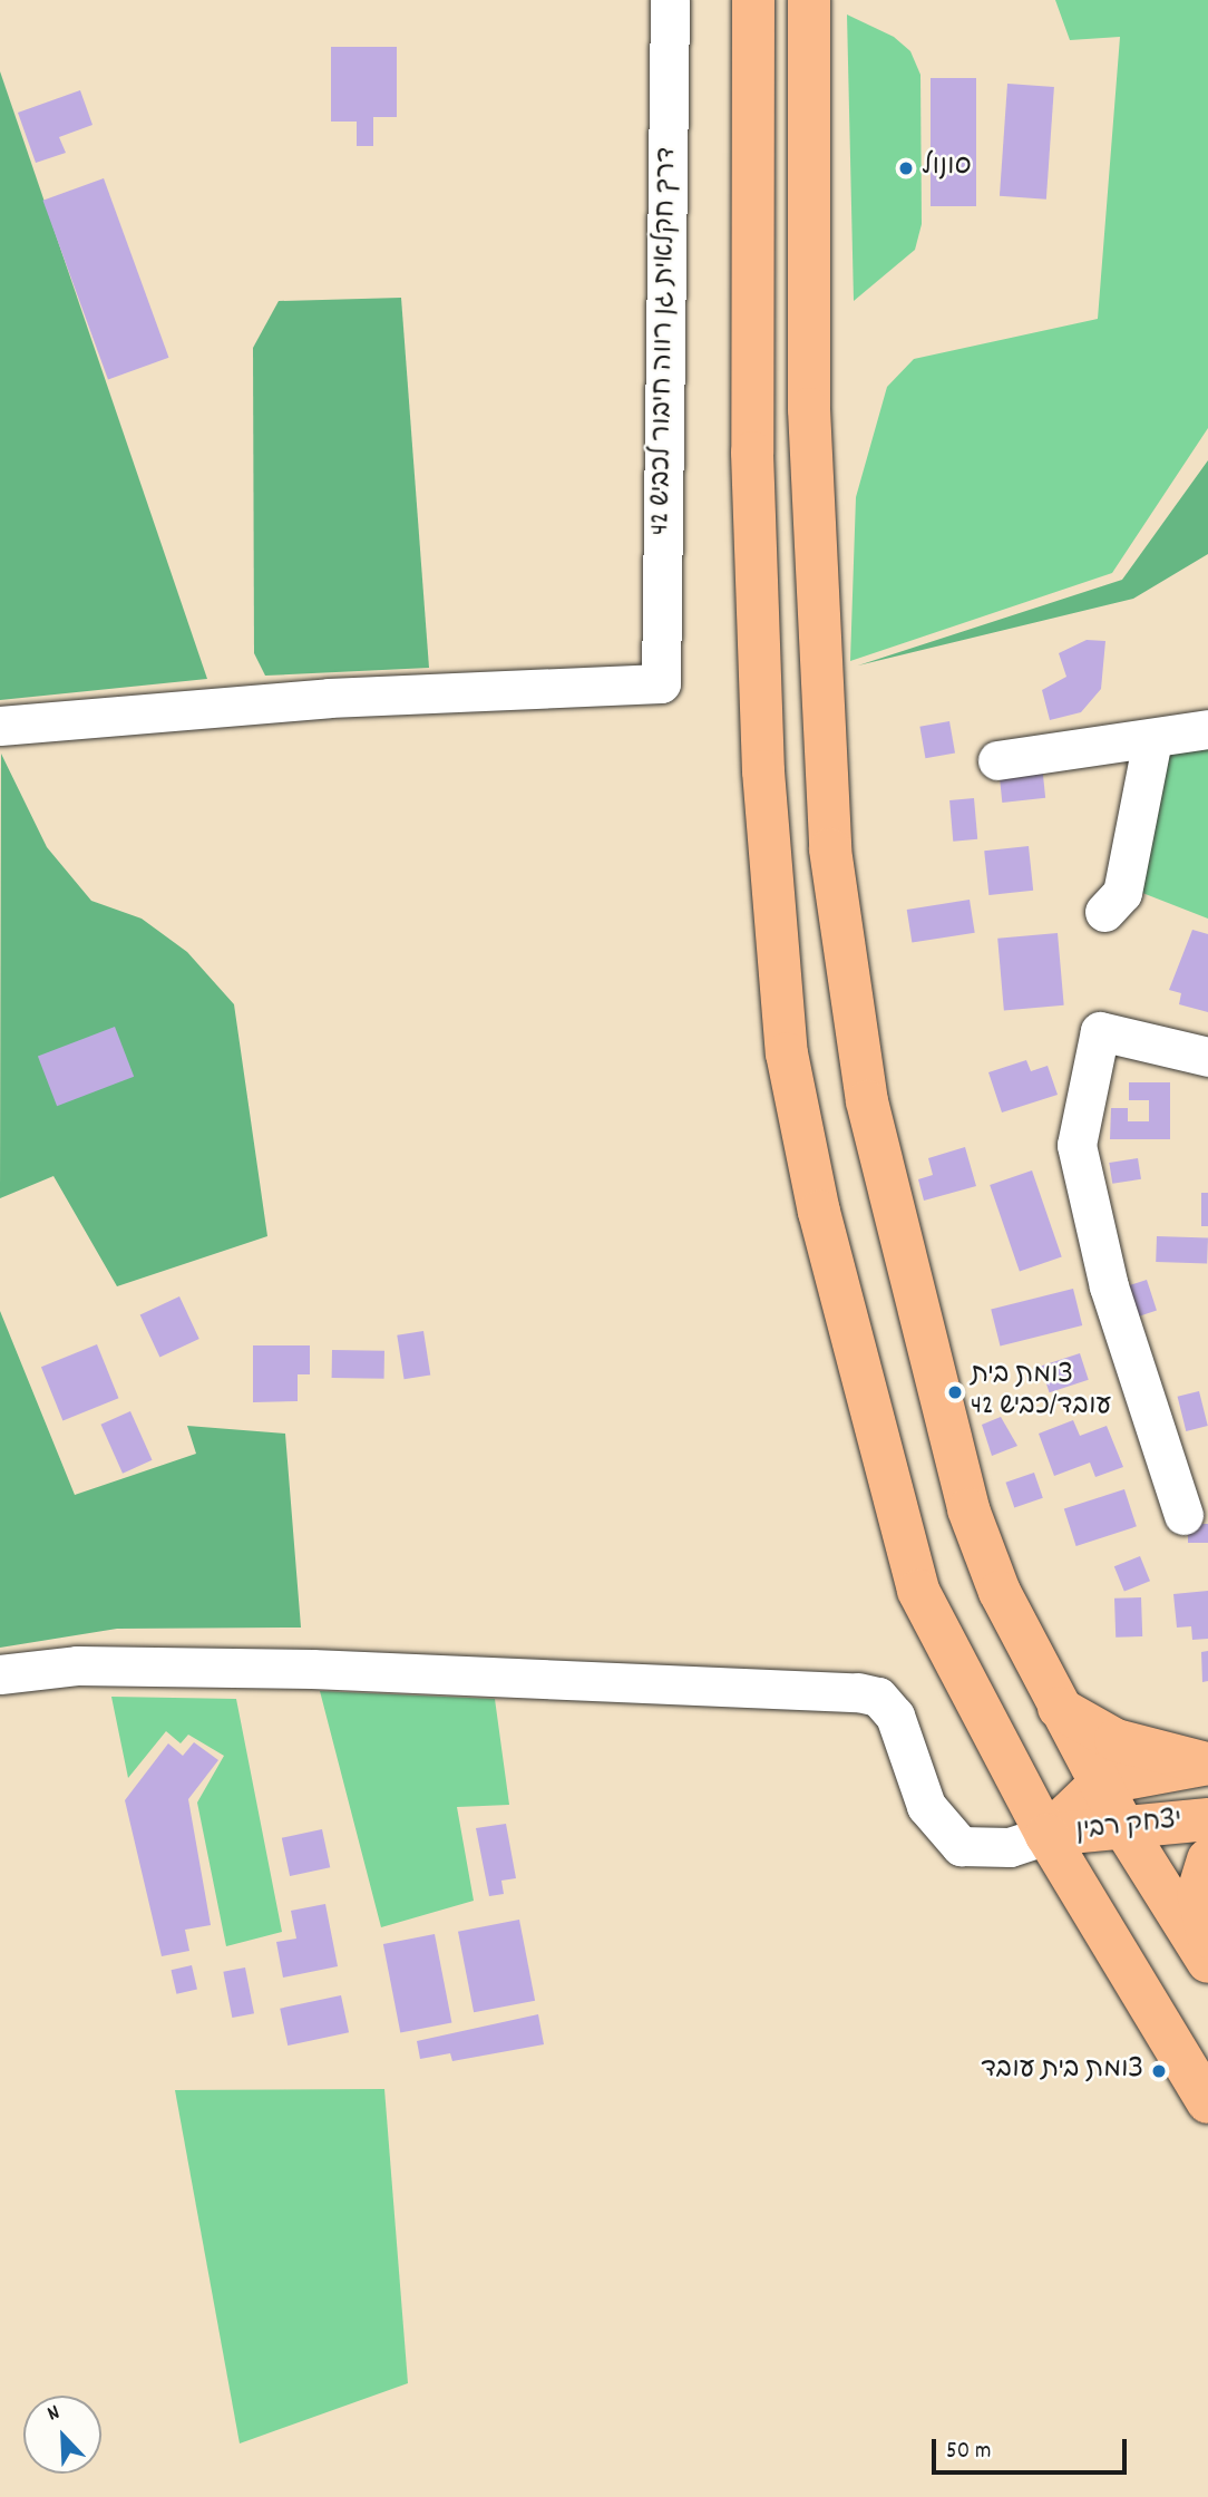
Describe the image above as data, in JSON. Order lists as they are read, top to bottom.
{
  "streets": {
    "main road": ["יצחק רבין"],
    "street": ["דרך חקלאית גן רווה חיבור לכביש 42"]
  },
  "places": ["סונול", "צומת בית עובד/כביש 42", "צומת בית עובד"],
  "scale_bar": "50 m",
  "north": "top left"
}
